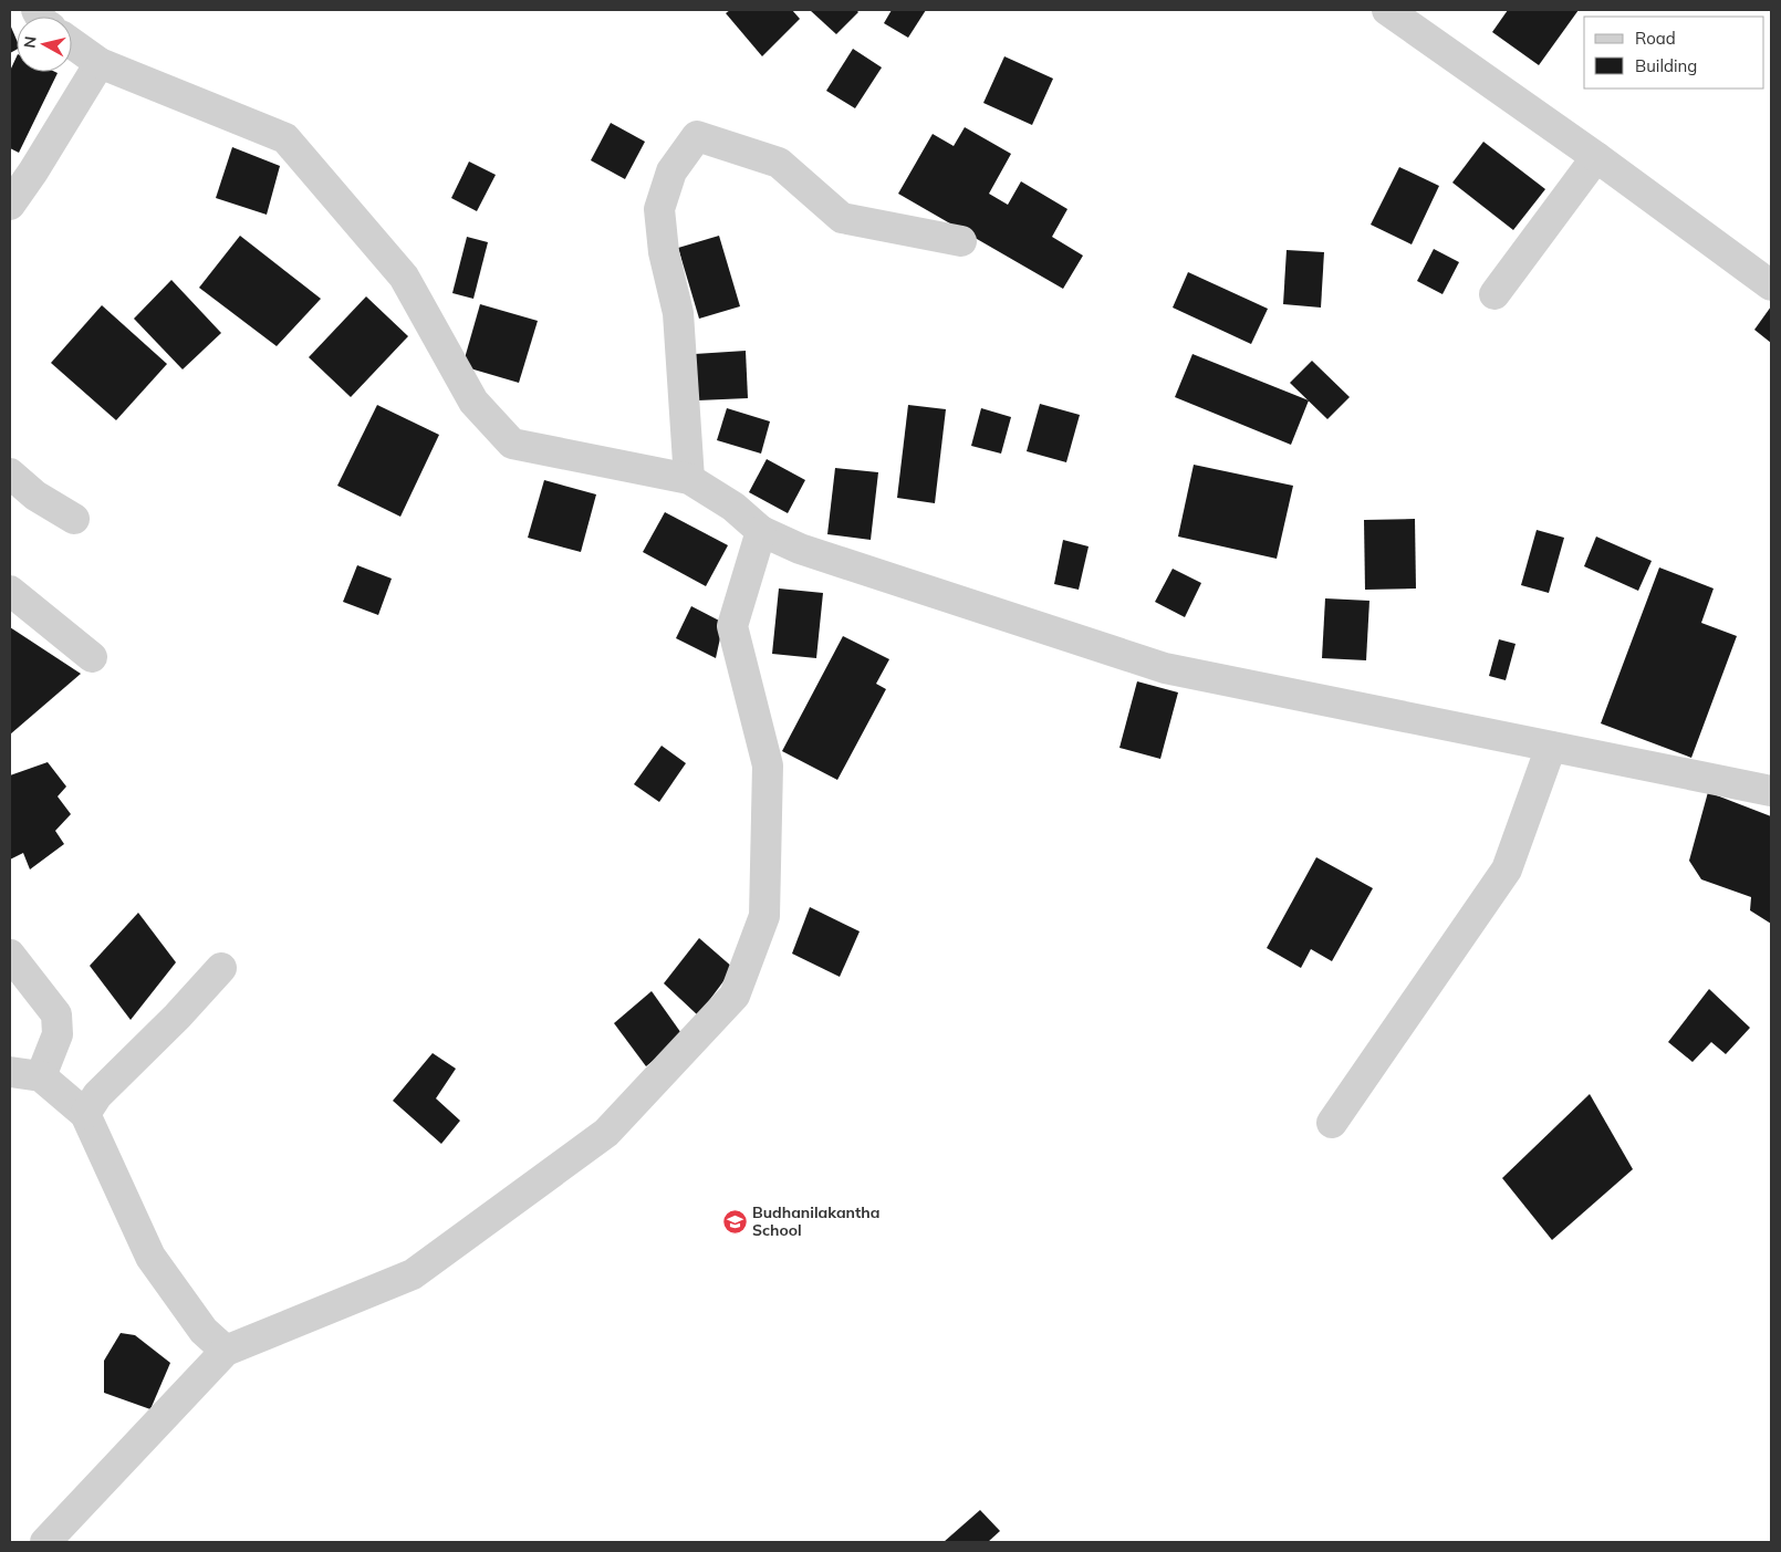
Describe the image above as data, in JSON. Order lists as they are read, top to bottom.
{
  "places": {
    "school or university": ["Budhanilakantha School"]
  },
  "legend": ["Road", "Building"],
  "north": "left"
}
